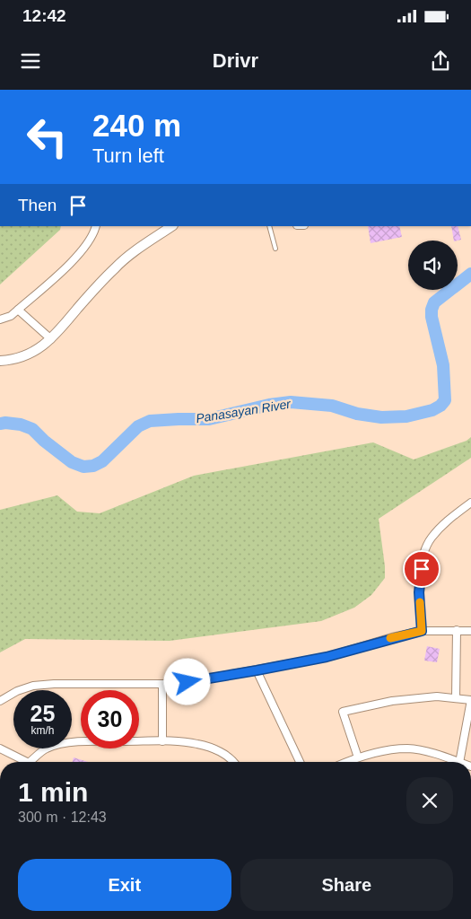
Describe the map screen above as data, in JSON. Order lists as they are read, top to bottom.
{
  "water": ["Panasayan River"],
  "page": {
    "status": "12:42",
    "header": "Drivr",
    "turn": ["240 m", "Turn left"],
    "then": "Then",
    "speed": "25 km/h",
    "limit": "30",
    "heading": ["1 min", "300 m · 12:43"],
    "buttons": ["Exit", "Share"]
  }
}
